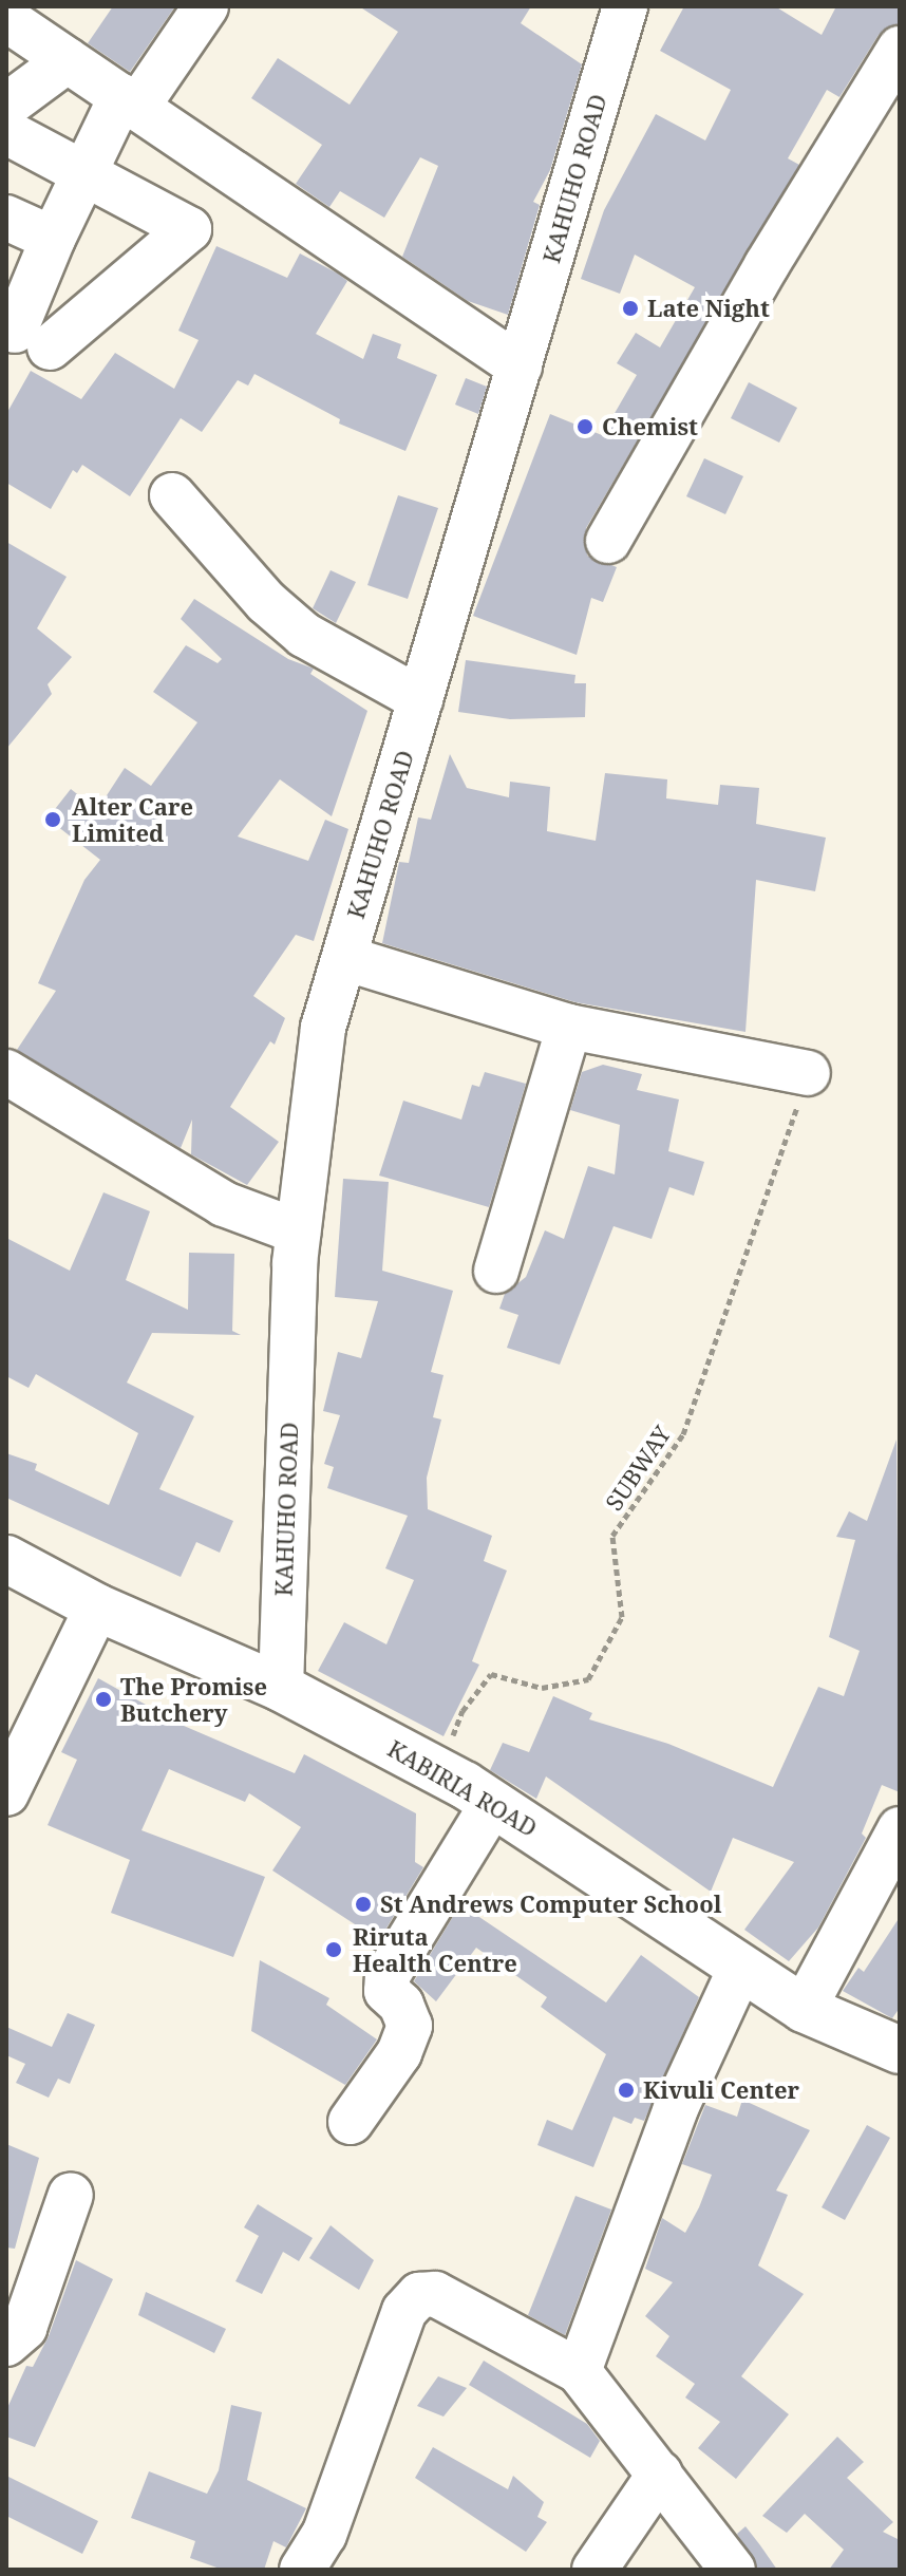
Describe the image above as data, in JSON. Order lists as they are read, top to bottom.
{
  "streets": {
    "main road": ["KABIRIA ROAD"],
    "street": ["KAHUHO ROAD"],
    "path": ["SUBWAY"]
  },
  "crossings": [
    ["KAHUHO ROAD", "KABIRIA ROAD"],
    ["SUBWAY", "KABIRIA ROAD"]
  ],
  "places": [
    "Late Night",
    "Chemist",
    "Alter Care Limited",
    "The Promise Butchery",
    "St Andrews Computer School",
    "Riruta Health Centre",
    "Kivuli Center"
  ]
}
